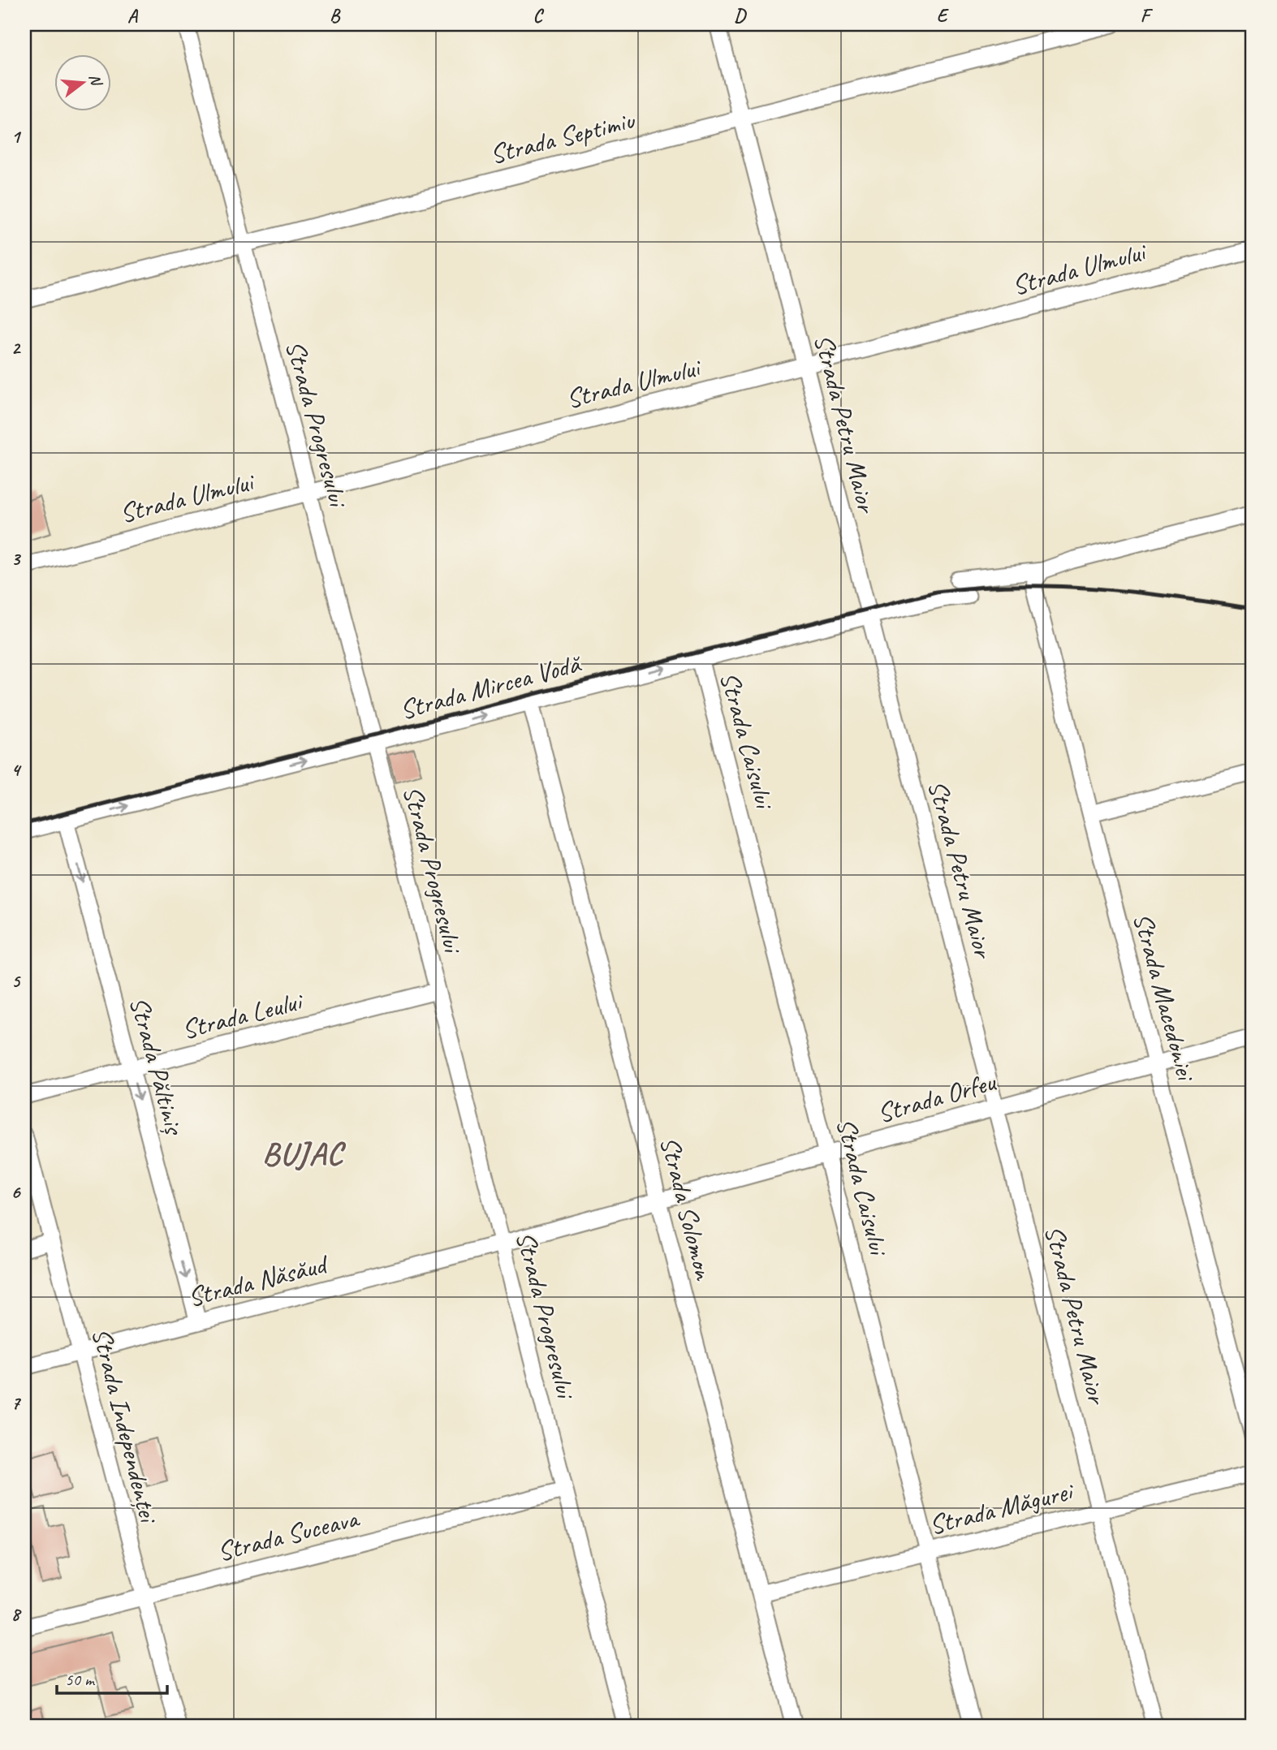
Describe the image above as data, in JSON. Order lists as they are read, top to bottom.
{
  "streets": {
    "street": [
      "Strada Septimiu",
      "Strada Ulmului",
      "Strada Progresului",
      "Strada Petru Maior",
      "Strada Mircea Vodă",
      "Strada Caisului",
      "Strada Macedoniei",
      "Strada Leului",
      "Strada Păltiniș",
      "Strada Orfeu",
      "Strada Solomon",
      "Strada Năsăud",
      "Strada Independenței",
      "Strada Măgurei",
      "Strada Suceava"
    ]
  },
  "crossings": [
    ["Strada Septimiu", "Strada Progresului"],
    ["Strada Septimiu", "Strada Petru Maior"],
    ["Strada Ulmului", "Strada Progresului"],
    ["Strada Ulmului", "Strada Petru Maior"],
    ["Strada Progresului", "Strada Mircea Vodă"],
    ["Strada Progresului", "Strada Leului"],
    ["Strada Progresului", "Strada Orfeu"],
    ["Strada Progresului", "Strada Năsăud"],
    ["Strada Progresului", "Strada Suceava"],
    ["Strada Petru Maior", "Strada Mircea Vodă"],
    ["Strada Petru Maior", "Strada Orfeu"],
    ["Strada Petru Maior", "Strada Măgurei"],
    ["Strada Mircea Vodă", "Strada Caisului"],
    ["Strada Mircea Vodă", "Strada Păltiniș"],
    ["Strada Mircea Vodă", "Strada Solomon"],
    ["Strada Caisului", "Strada Orfeu"],
    ["Strada Caisului", "Strada Măgurei"],
    ["Strada Macedoniei", "Strada Orfeu"],
    ["Strada Leului", "Strada Păltiniș"],
    ["Strada Păltiniș", "Strada Năsăud"],
    ["Strada Orfeu", "Strada Solomon"],
    ["Strada Orfeu", "Strada Năsăud"],
    ["Strada Solomon", "Strada Măgurei"],
    ["Strada Năsăud", "Strada Independenței"],
    ["Strada Independenței", "Strada Suceava"]
  ],
  "one_way": ["Strada Mircea Vodă", "Strada Păltiniș"],
  "districts": ["BUJAC"],
  "scale_bar": "50 m",
  "north": "right",
  "grid": {
    "columns": [
      "A",
      "B",
      "C",
      "D",
      "E",
      "F"
    ],
    "rows": [
      "1",
      "2",
      "3",
      "4",
      "5",
      "6",
      "7",
      "8"
    ]
  }
}
